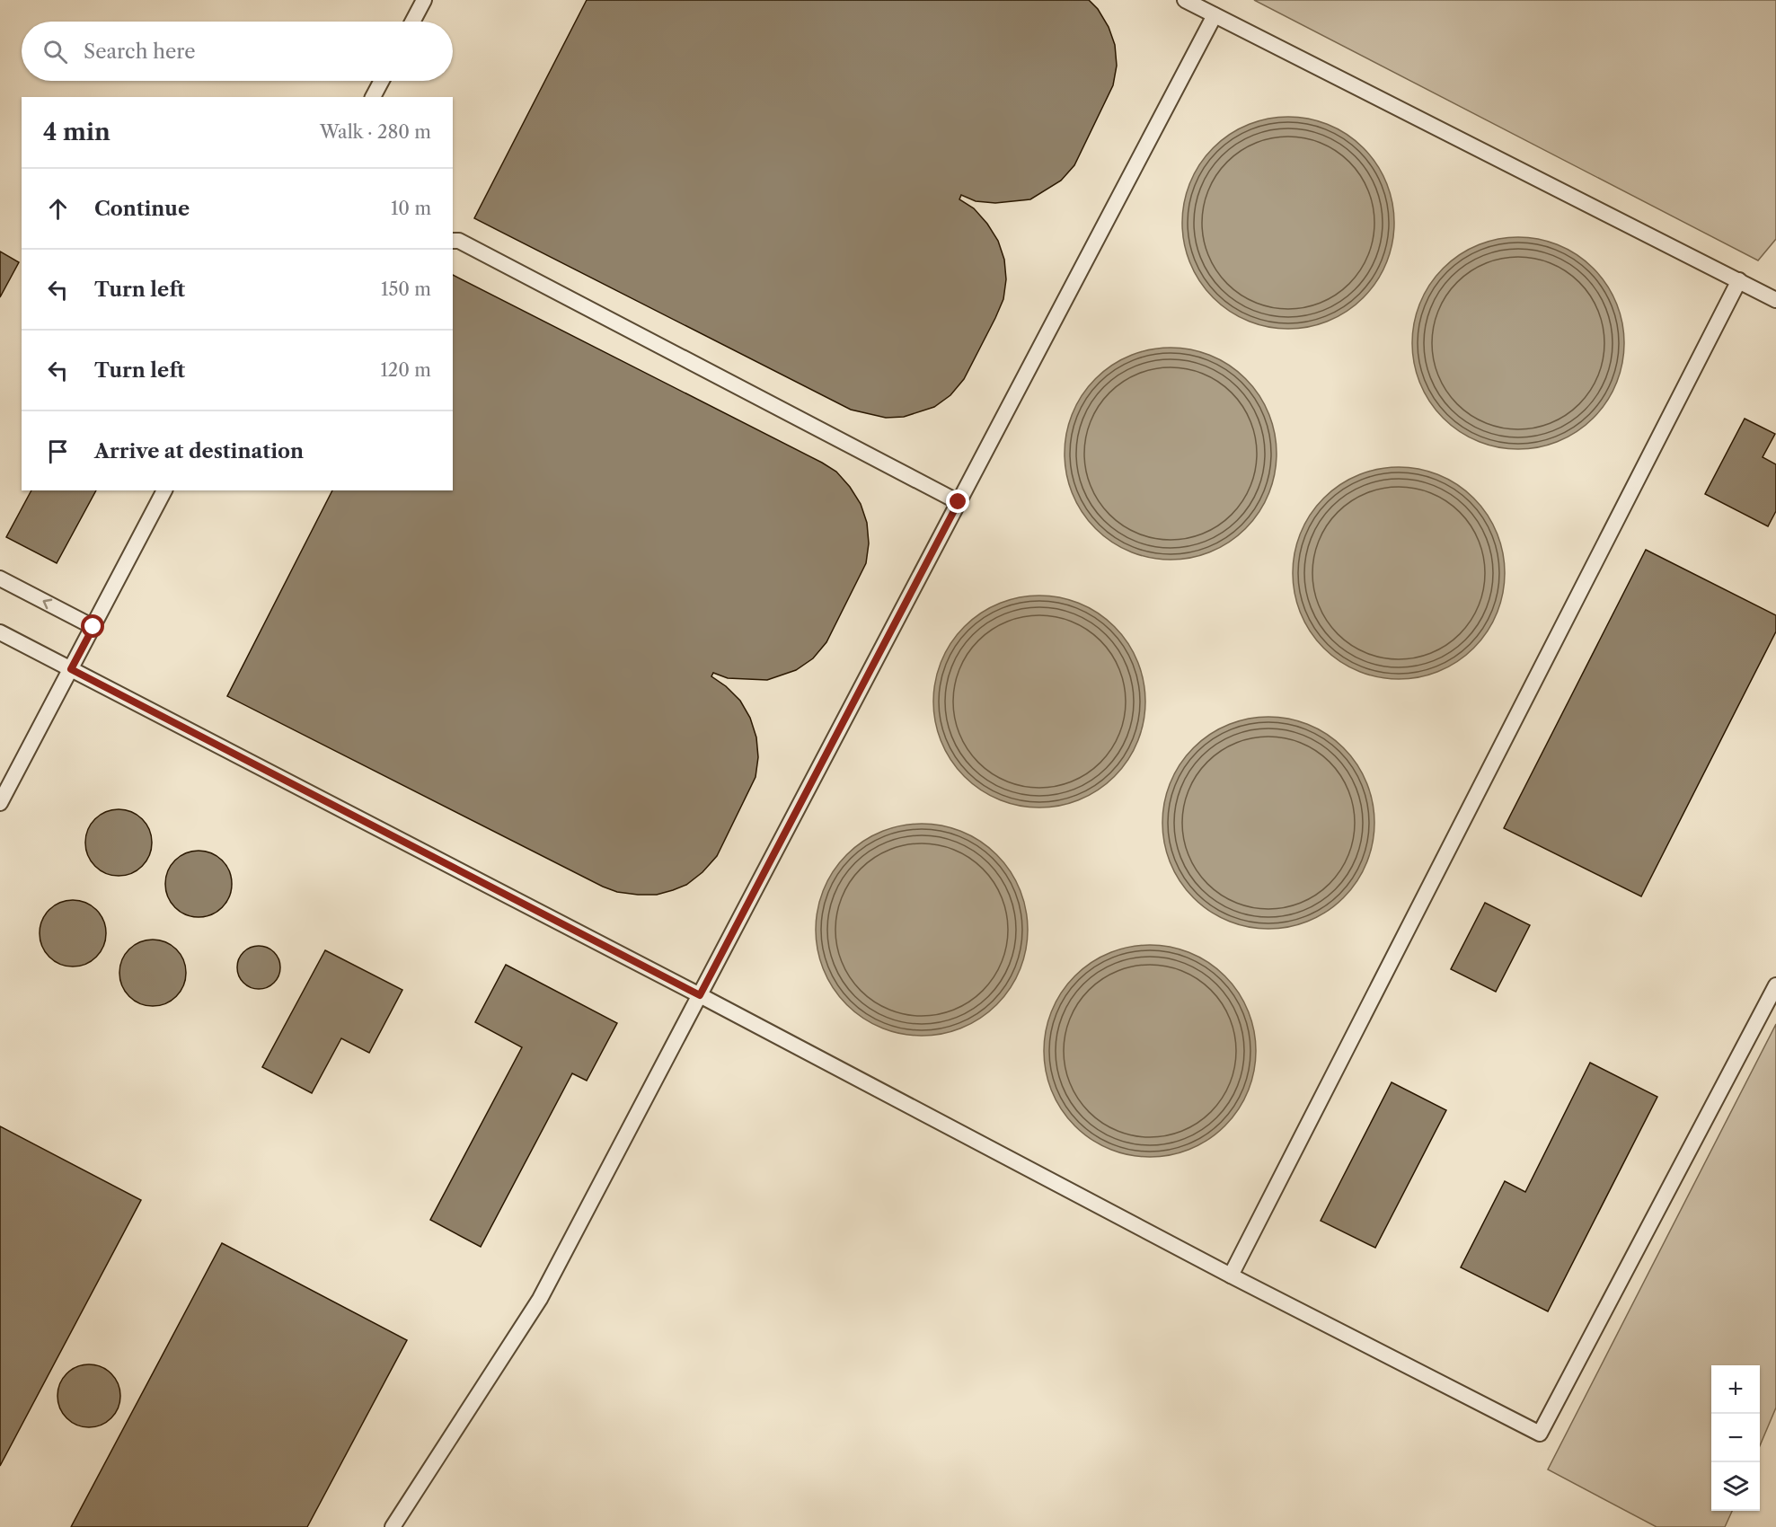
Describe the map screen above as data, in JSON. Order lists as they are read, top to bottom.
{
  "page": {
    "search": "Search here",
    "heading": ["4 min", "Walk · 280 m"],
    "list": [
      ["Continue", "10 m"],
      ["Turn left", "150 m"],
      ["Turn left", "120 m"],
      "Arrive at destination"
    ],
    "map_buttons": ["+", "−"]
  }
}
